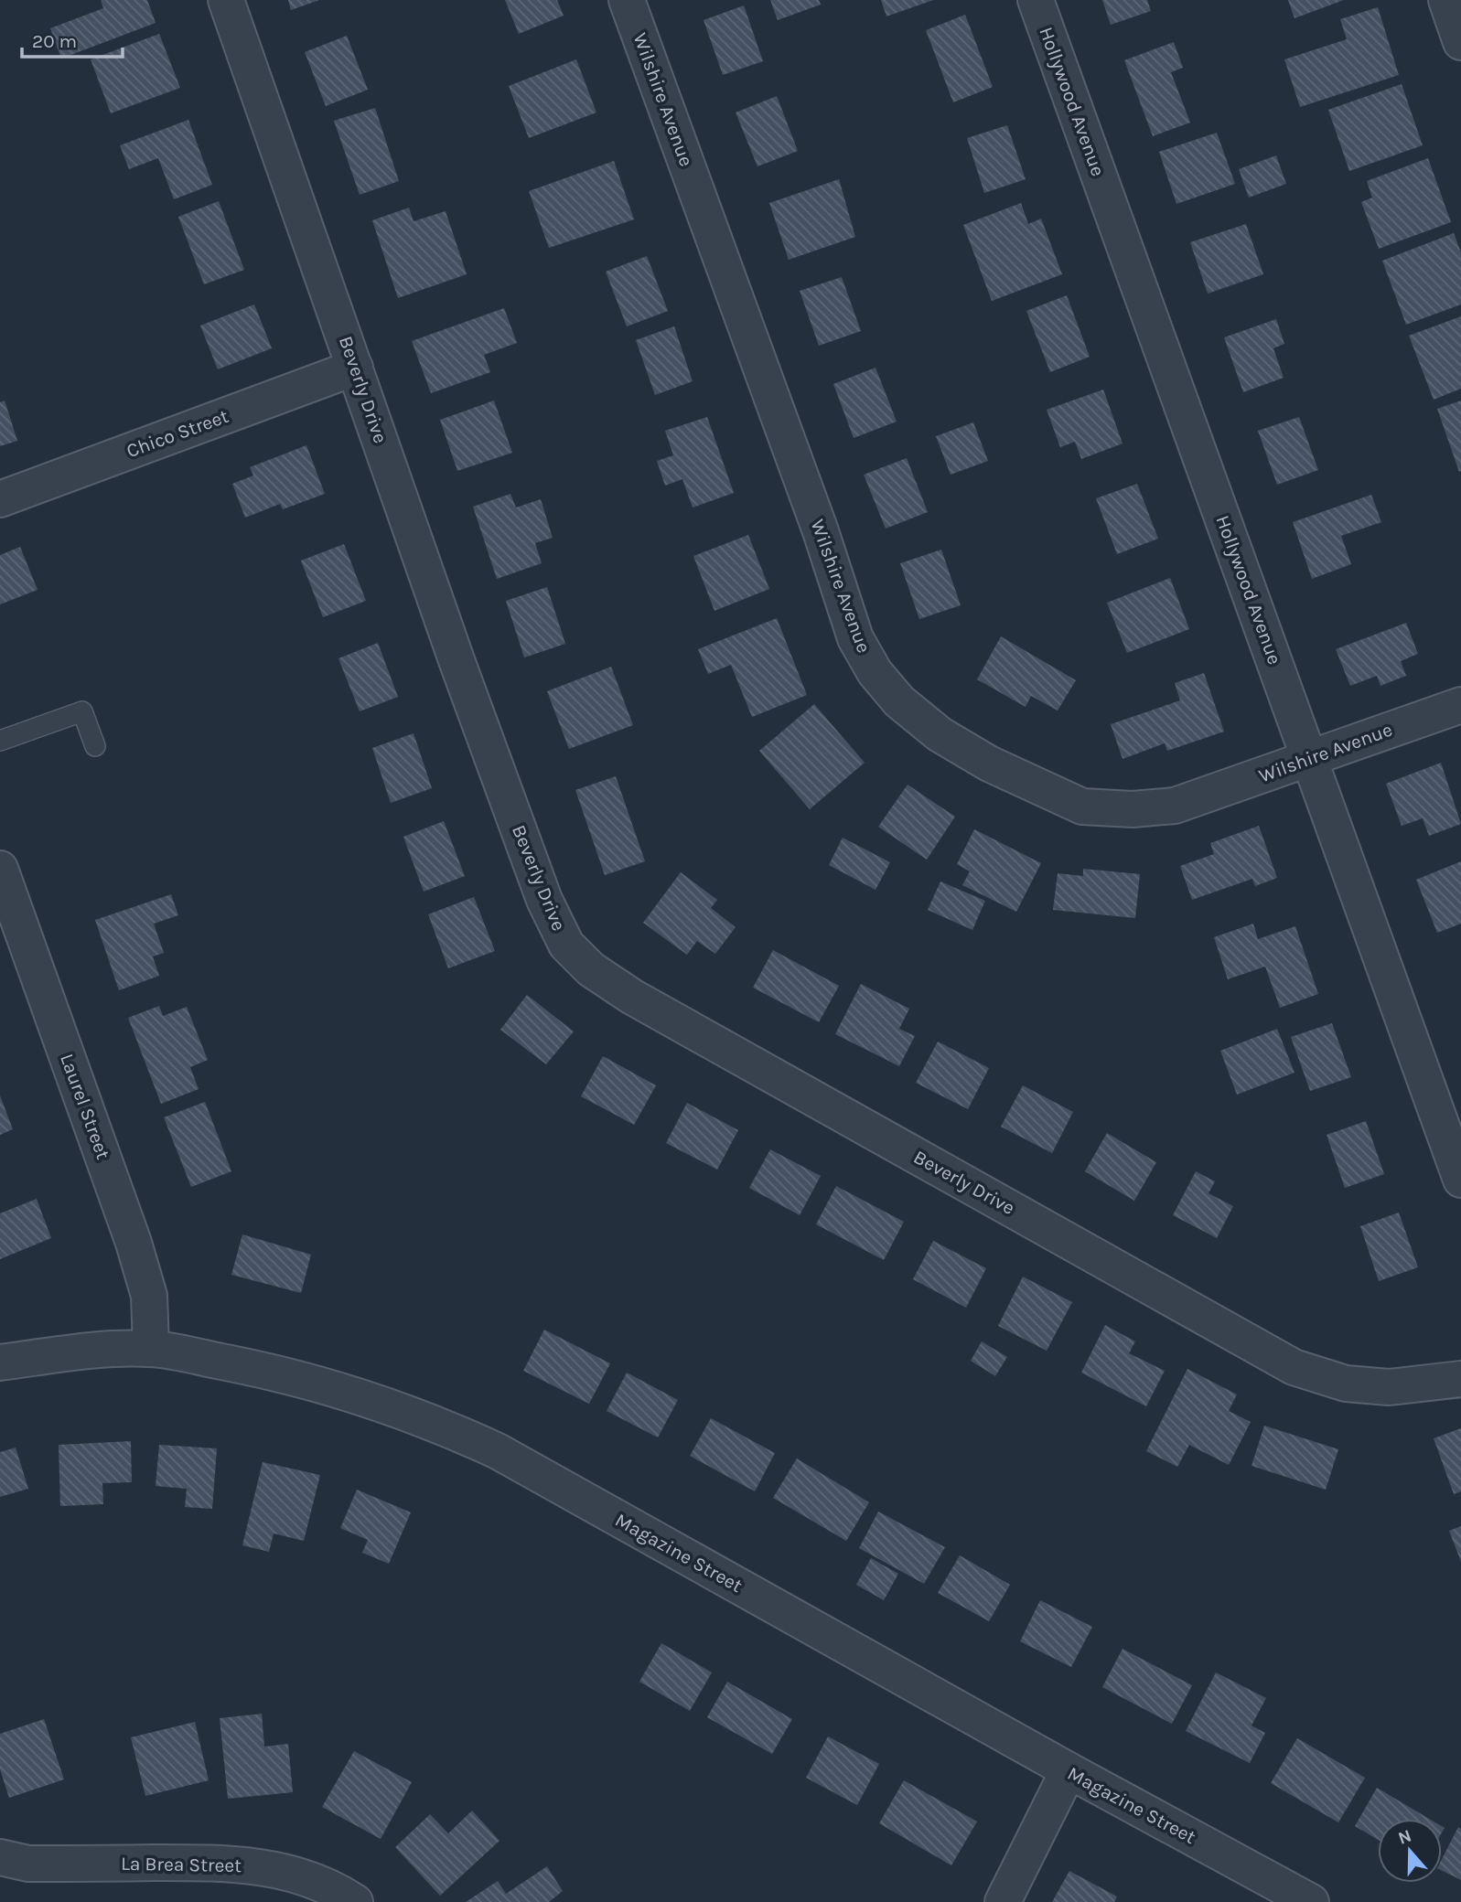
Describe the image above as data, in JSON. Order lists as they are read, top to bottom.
{
  "streets": {
    "street": [
      "Wilshire Avenue",
      "Hollywood Avenue",
      "Beverly Drive",
      "Chico Street",
      "Laurel Street",
      "Magazine Street",
      "La Brea Street"
    ]
  },
  "crossings": [
    ["Wilshire Avenue", "Hollywood Avenue"],
    ["Beverly Drive", "Chico Street"],
    ["Laurel Street", "Magazine Street"]
  ],
  "scale_bar": "20 m",
  "north": "top"
}
